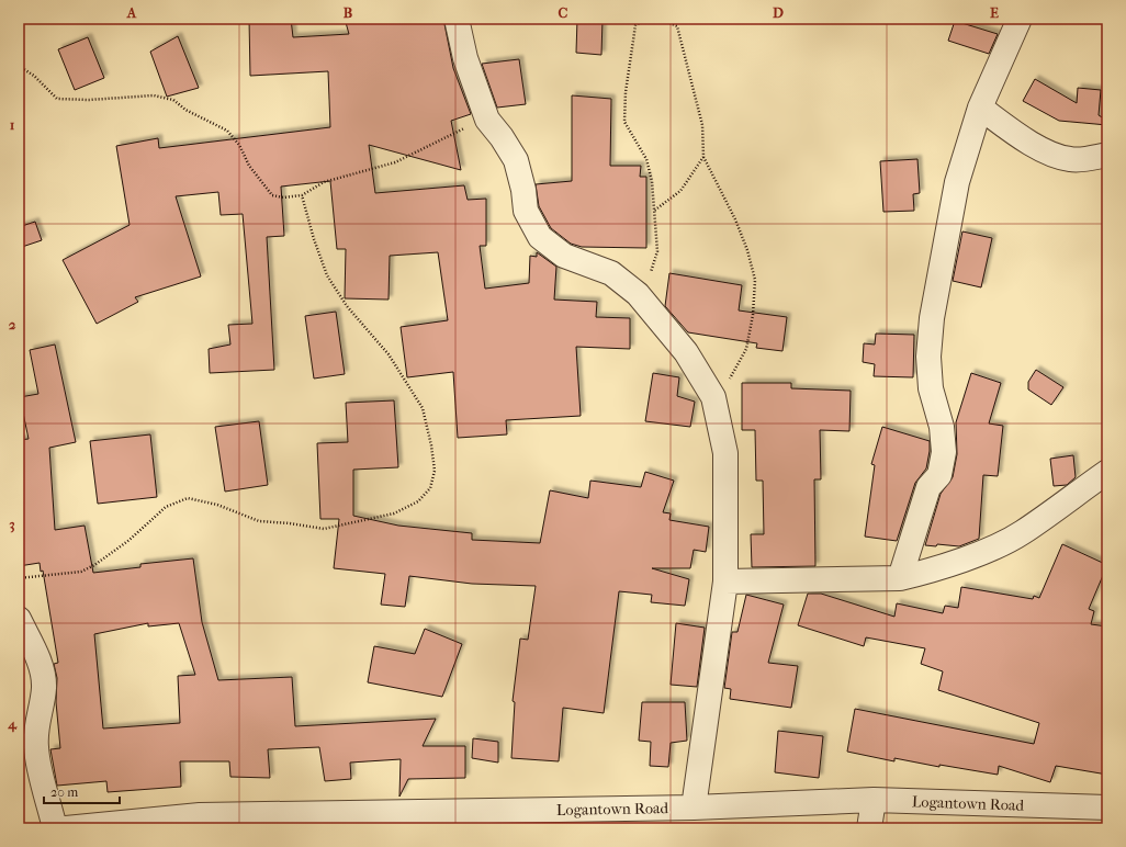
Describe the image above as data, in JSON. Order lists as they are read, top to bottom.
{
  "streets": {
    "street": ["Logantown Road"]
  },
  "scale_bar": "20 m",
  "grid": {
    "columns": [
      "A",
      "B",
      "C",
      "D",
      "E"
    ],
    "rows": [
      "1",
      "2",
      "3",
      "4"
    ]
  }
}
